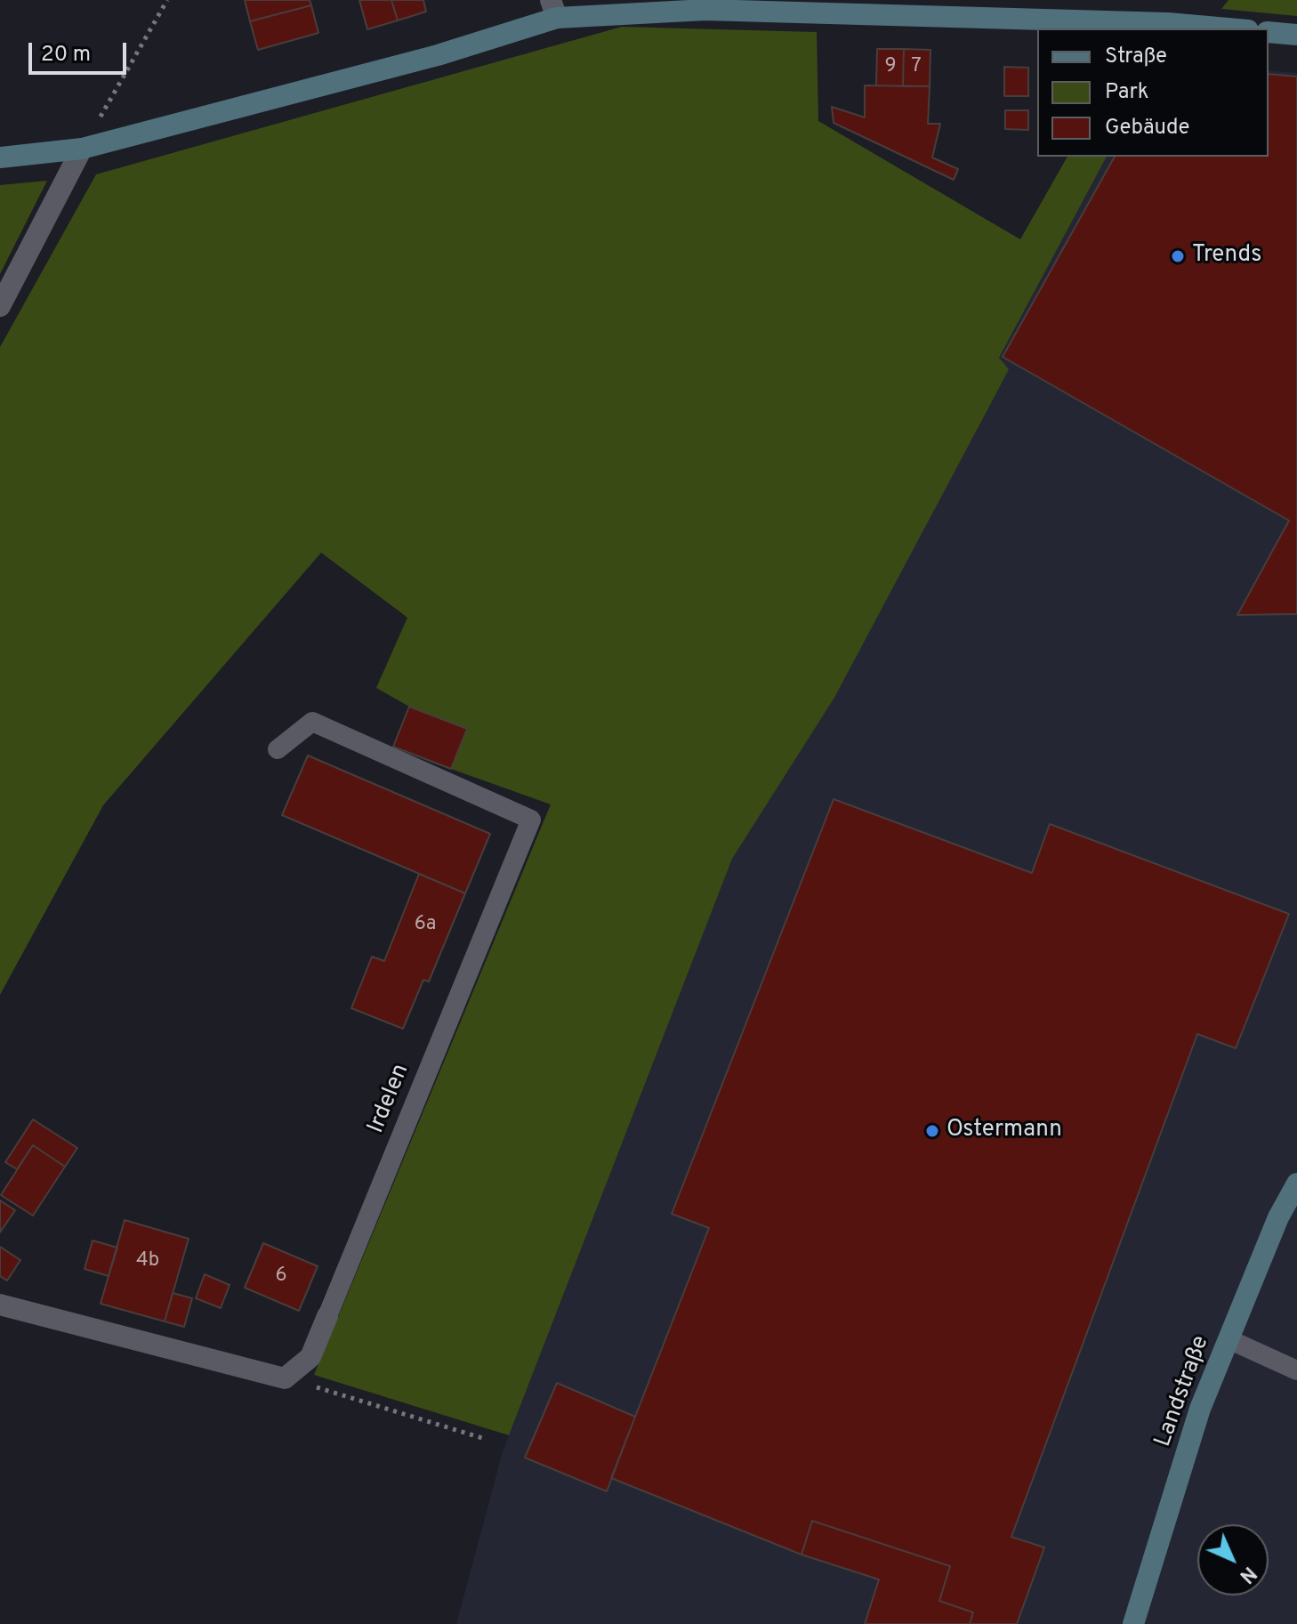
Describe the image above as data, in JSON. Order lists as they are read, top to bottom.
{
  "streets": {
    "street": ["Irdelen", "Landstraße"]
  },
  "places": ["Trends", "Ostermann"],
  "house_numbers": [
    "9",
    "7",
    "6a",
    "4b",
    "6"
  ],
  "legend": ["Straße", "Park", "Gebäude"],
  "scale_bar": "20 m",
  "north": "bottom right"
}
